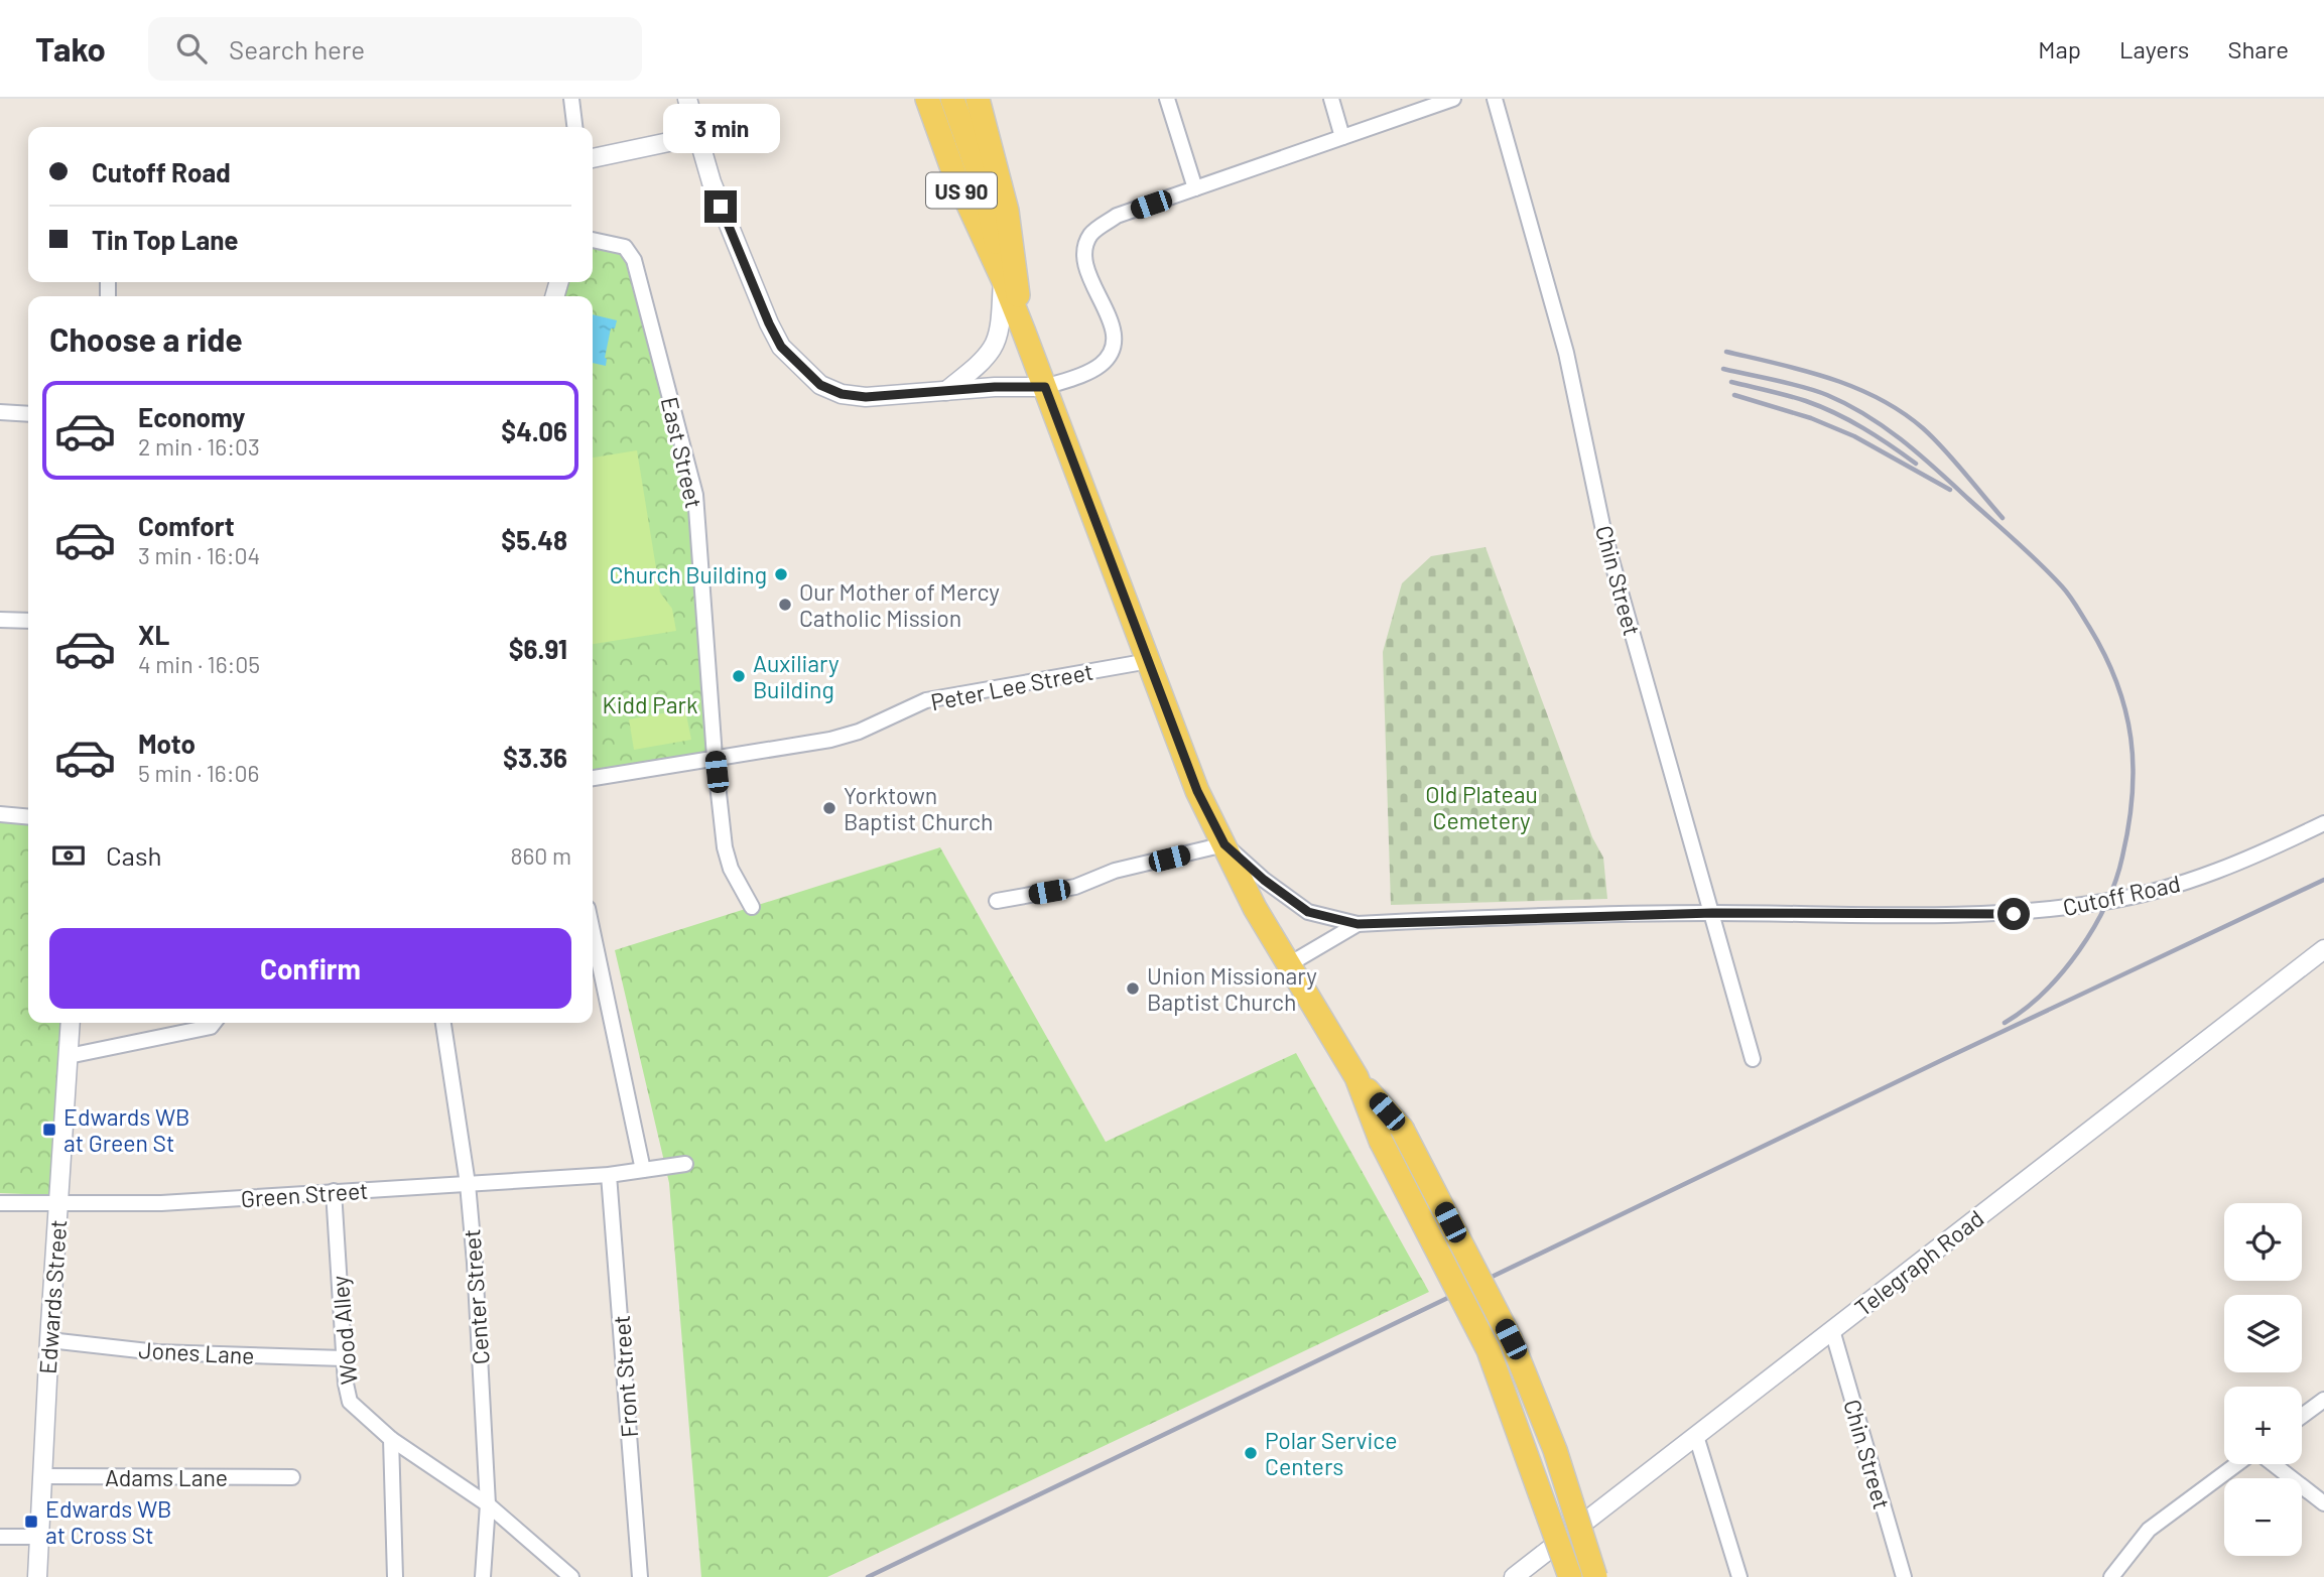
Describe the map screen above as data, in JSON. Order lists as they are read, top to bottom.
{
  "streets": {
    "main road": ["US 90"],
    "street": [
      "East Street",
      "Chin Street",
      "Peter Lee Street",
      "Cutoff Road",
      "Green Street",
      "Telegraph Road",
      "Edwards Street",
      "Center Street",
      "Wood Alley",
      "Jones Lane",
      "Front Street",
      "Adams Lane"
    ]
  },
  "crossings": [
    ["US 90", "Peter Lee Street"],
    ["US 90", "Cutoff Road"],
    ["East Street", "Peter Lee Street"],
    ["Chin Street", "Cutoff Road"],
    ["Chin Street", "Telegraph Road"],
    ["Green Street", "Edwards Street"],
    ["Green Street", "Center Street"],
    ["Green Street", "Wood Alley"],
    ["Green Street", "Front Street"],
    ["Edwards Street", "Jones Lane"],
    ["Edwards Street", "Adams Lane"],
    ["Center Street", "Wood Alley"],
    ["Wood Alley", "Jones Lane"]
  ],
  "parks": ["Kidd Park", "Old Plateau Cemetery"],
  "places": {
    "other": [
      "Church Building",
      "Our Mother of Mercy Catholic Mission",
      "Auxiliary Building",
      "Yorktown Baptist Church",
      "Union Missionary Baptist Church",
      "Polar Service Centers"
    ],
    "transit": ["Edwards WB at Green St", "Edwards WB at Cross St"]
  },
  "page": {
    "header": "Tako",
    "search": "Search here",
    "nav": ["Map", "Layers", "Share"],
    "bubble": "3 min",
    "banner": ["Cutoff Road", "Tin Top Lane"],
    "heading": "Choose a ride",
    "list": [
      {
        "name": "Economy",
        "note": "2 min · 16:03",
        "value": "$4.06"
      },
      {
        "name": "Comfort",
        "note": "3 min · 16:04",
        "value": "$5.48"
      },
      {
        "name": "XL",
        "note": "4 min · 16:05",
        "value": "$6.91"
      },
      {
        "name": "Moto",
        "note": "5 min · 16:06",
        "value": "$3.36"
      }
    ],
    "pay": ["Cash", "860 m"],
    "buttons": "Confirm",
    "map_buttons": ["+", "−"]
  }
}
